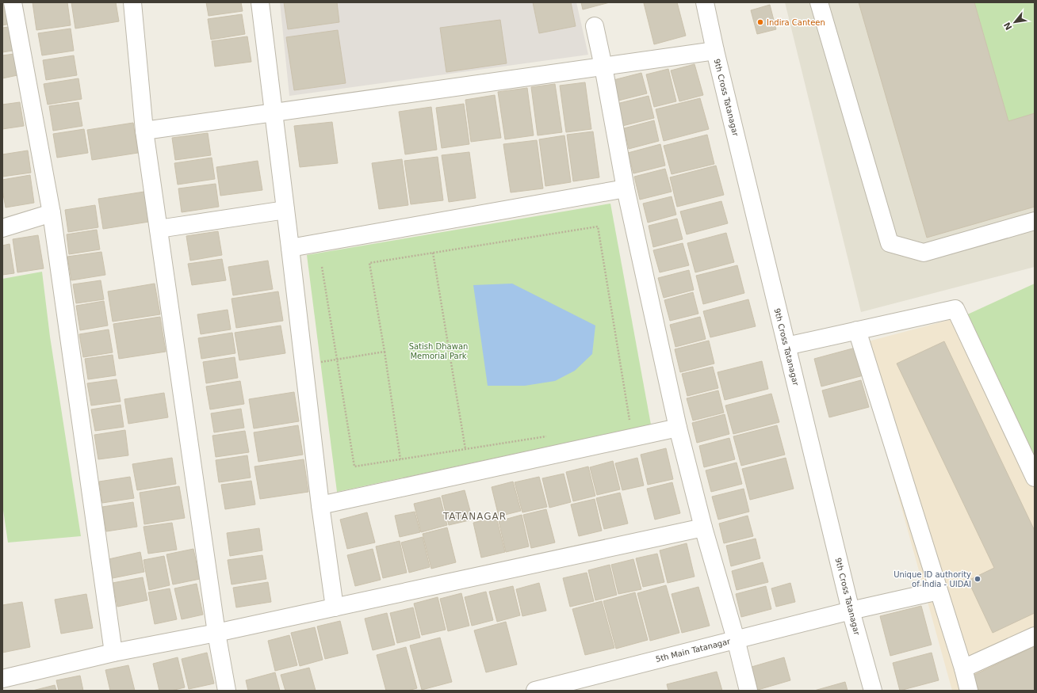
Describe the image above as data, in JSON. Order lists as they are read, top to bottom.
{
  "streets": {
    "street": ["9th Cross Tatanagar", "5th Main Tatanagar"]
  },
  "crossings": [
    ["9th Cross Tatanagar", "5th Main Tatanagar"]
  ],
  "districts": ["TATANAGAR"],
  "parks": ["Satish Dhawan Memorial Park"],
  "places": ["Indira Canteen", "Unique ID authority of India - UIDAI"],
  "north": "bottom left"
}
